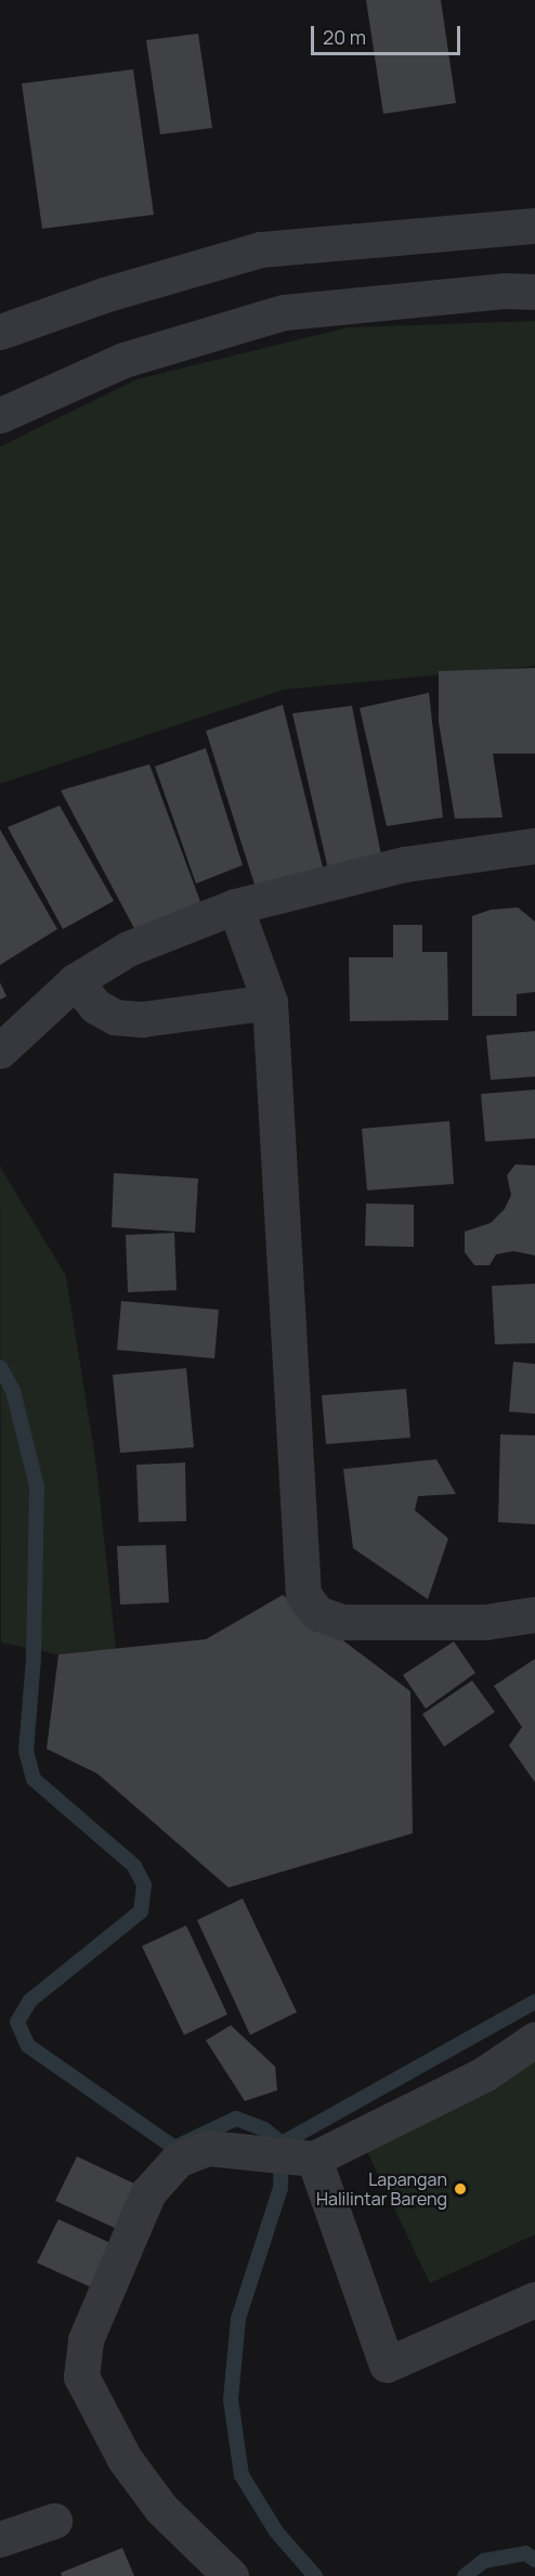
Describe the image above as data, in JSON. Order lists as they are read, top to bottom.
{
  "places": ["Lapangan Halilintar Bareng"],
  "scale_bar": "20 m"
}
